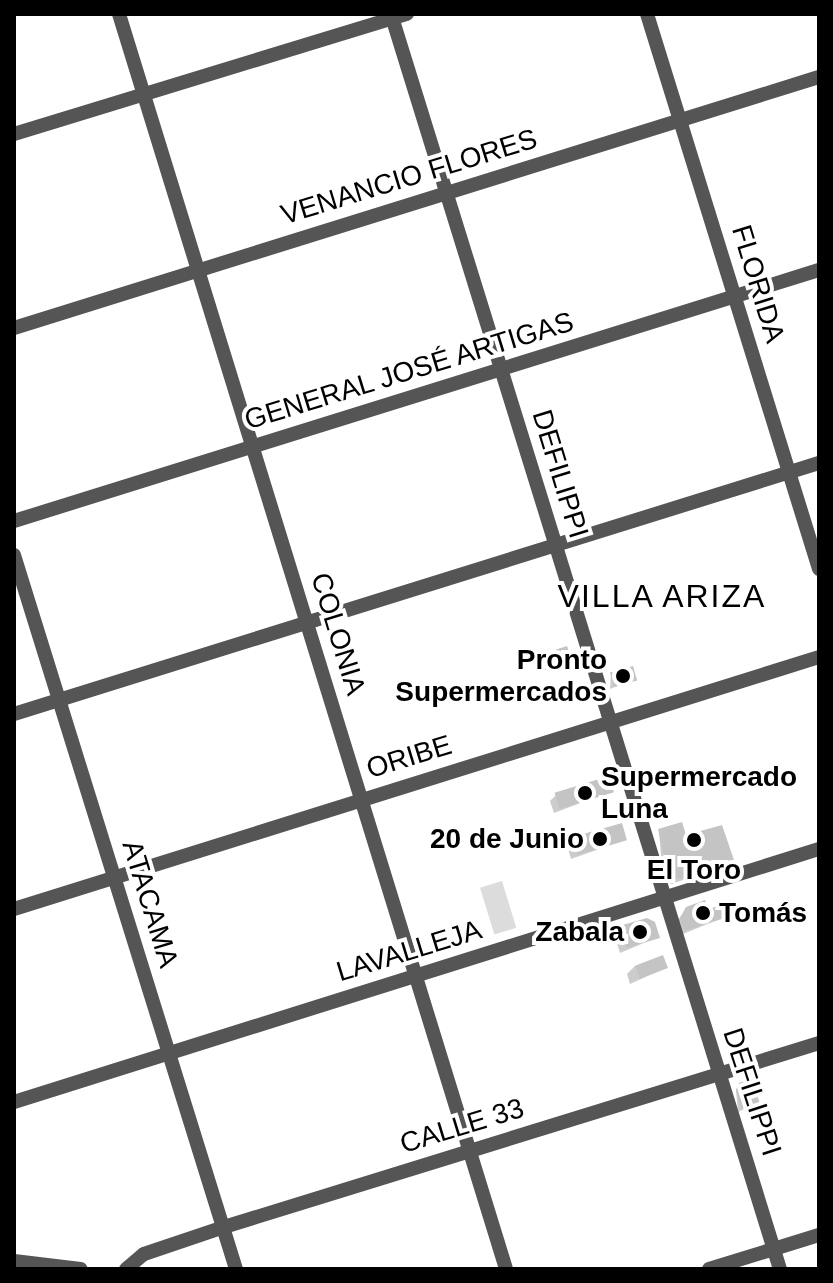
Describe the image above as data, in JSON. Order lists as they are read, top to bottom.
{
  "streets": {
    "street": [
      "VENANCIO FLORES",
      "FLORIDA",
      "GENERAL JOSÉ ARTIGAS",
      "DEFILIPPI",
      "COLONIA",
      "ORIBE",
      "ATACAMA",
      "LAVALLEJA",
      "CALLE 33"
    ]
  },
  "crossings": [
    ["VENANCIO FLORES", "FLORIDA"],
    ["VENANCIO FLORES", "DEFILIPPI"],
    ["VENANCIO FLORES", "COLONIA"],
    ["FLORIDA", "GENERAL JOSÉ ARTIGAS"],
    ["GENERAL JOSÉ ARTIGAS", "DEFILIPPI"],
    ["GENERAL JOSÉ ARTIGAS", "COLONIA"],
    ["DEFILIPPI", "ORIBE"],
    ["DEFILIPPI", "LAVALLEJA"],
    ["DEFILIPPI", "CALLE 33"],
    ["COLONIA", "ORIBE"],
    ["COLONIA", "LAVALLEJA"],
    ["COLONIA", "CALLE 33"],
    ["ORIBE", "ATACAMA"],
    ["ATACAMA", "LAVALLEJA"],
    ["ATACAMA", "CALLE 33"]
  ],
  "districts": ["VILLA ARIZA"],
  "places": [
    "Pronto Supermercados",
    "Supermercado Luna",
    "20 de Junio",
    "El Toro",
    "Tomás",
    "Zabala"
  ]
}
